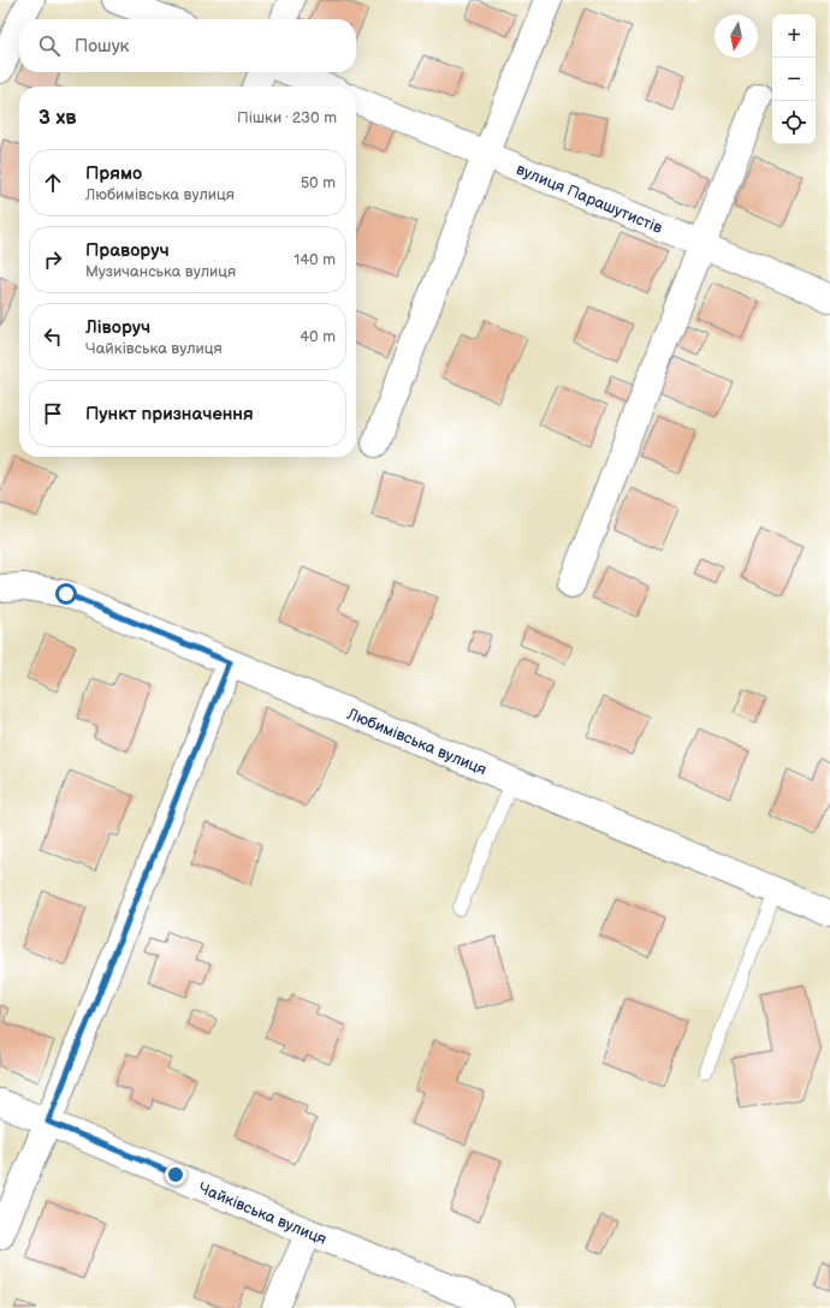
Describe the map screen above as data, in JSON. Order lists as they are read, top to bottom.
{
  "streets": {
    "street": ["вулиця Парашутистів", "Любимівська вулиця", "Чайківська вулиця"]
  },
  "north": "bottom",
  "page": {
    "map_buttons": ["+", "−"],
    "search": "Пошук",
    "heading": ["3 хв", "Пішки · 230 m"],
    "list": [
      ["Прямо", "Любимівська вулиця", "50 m"],
      ["Праворуч", "Музичанська вулиця", "140 m"],
      ["Ліворуч", "Чайківська вулиця", "40 m"],
      "Пункт призначення"
    ]
  }
}
